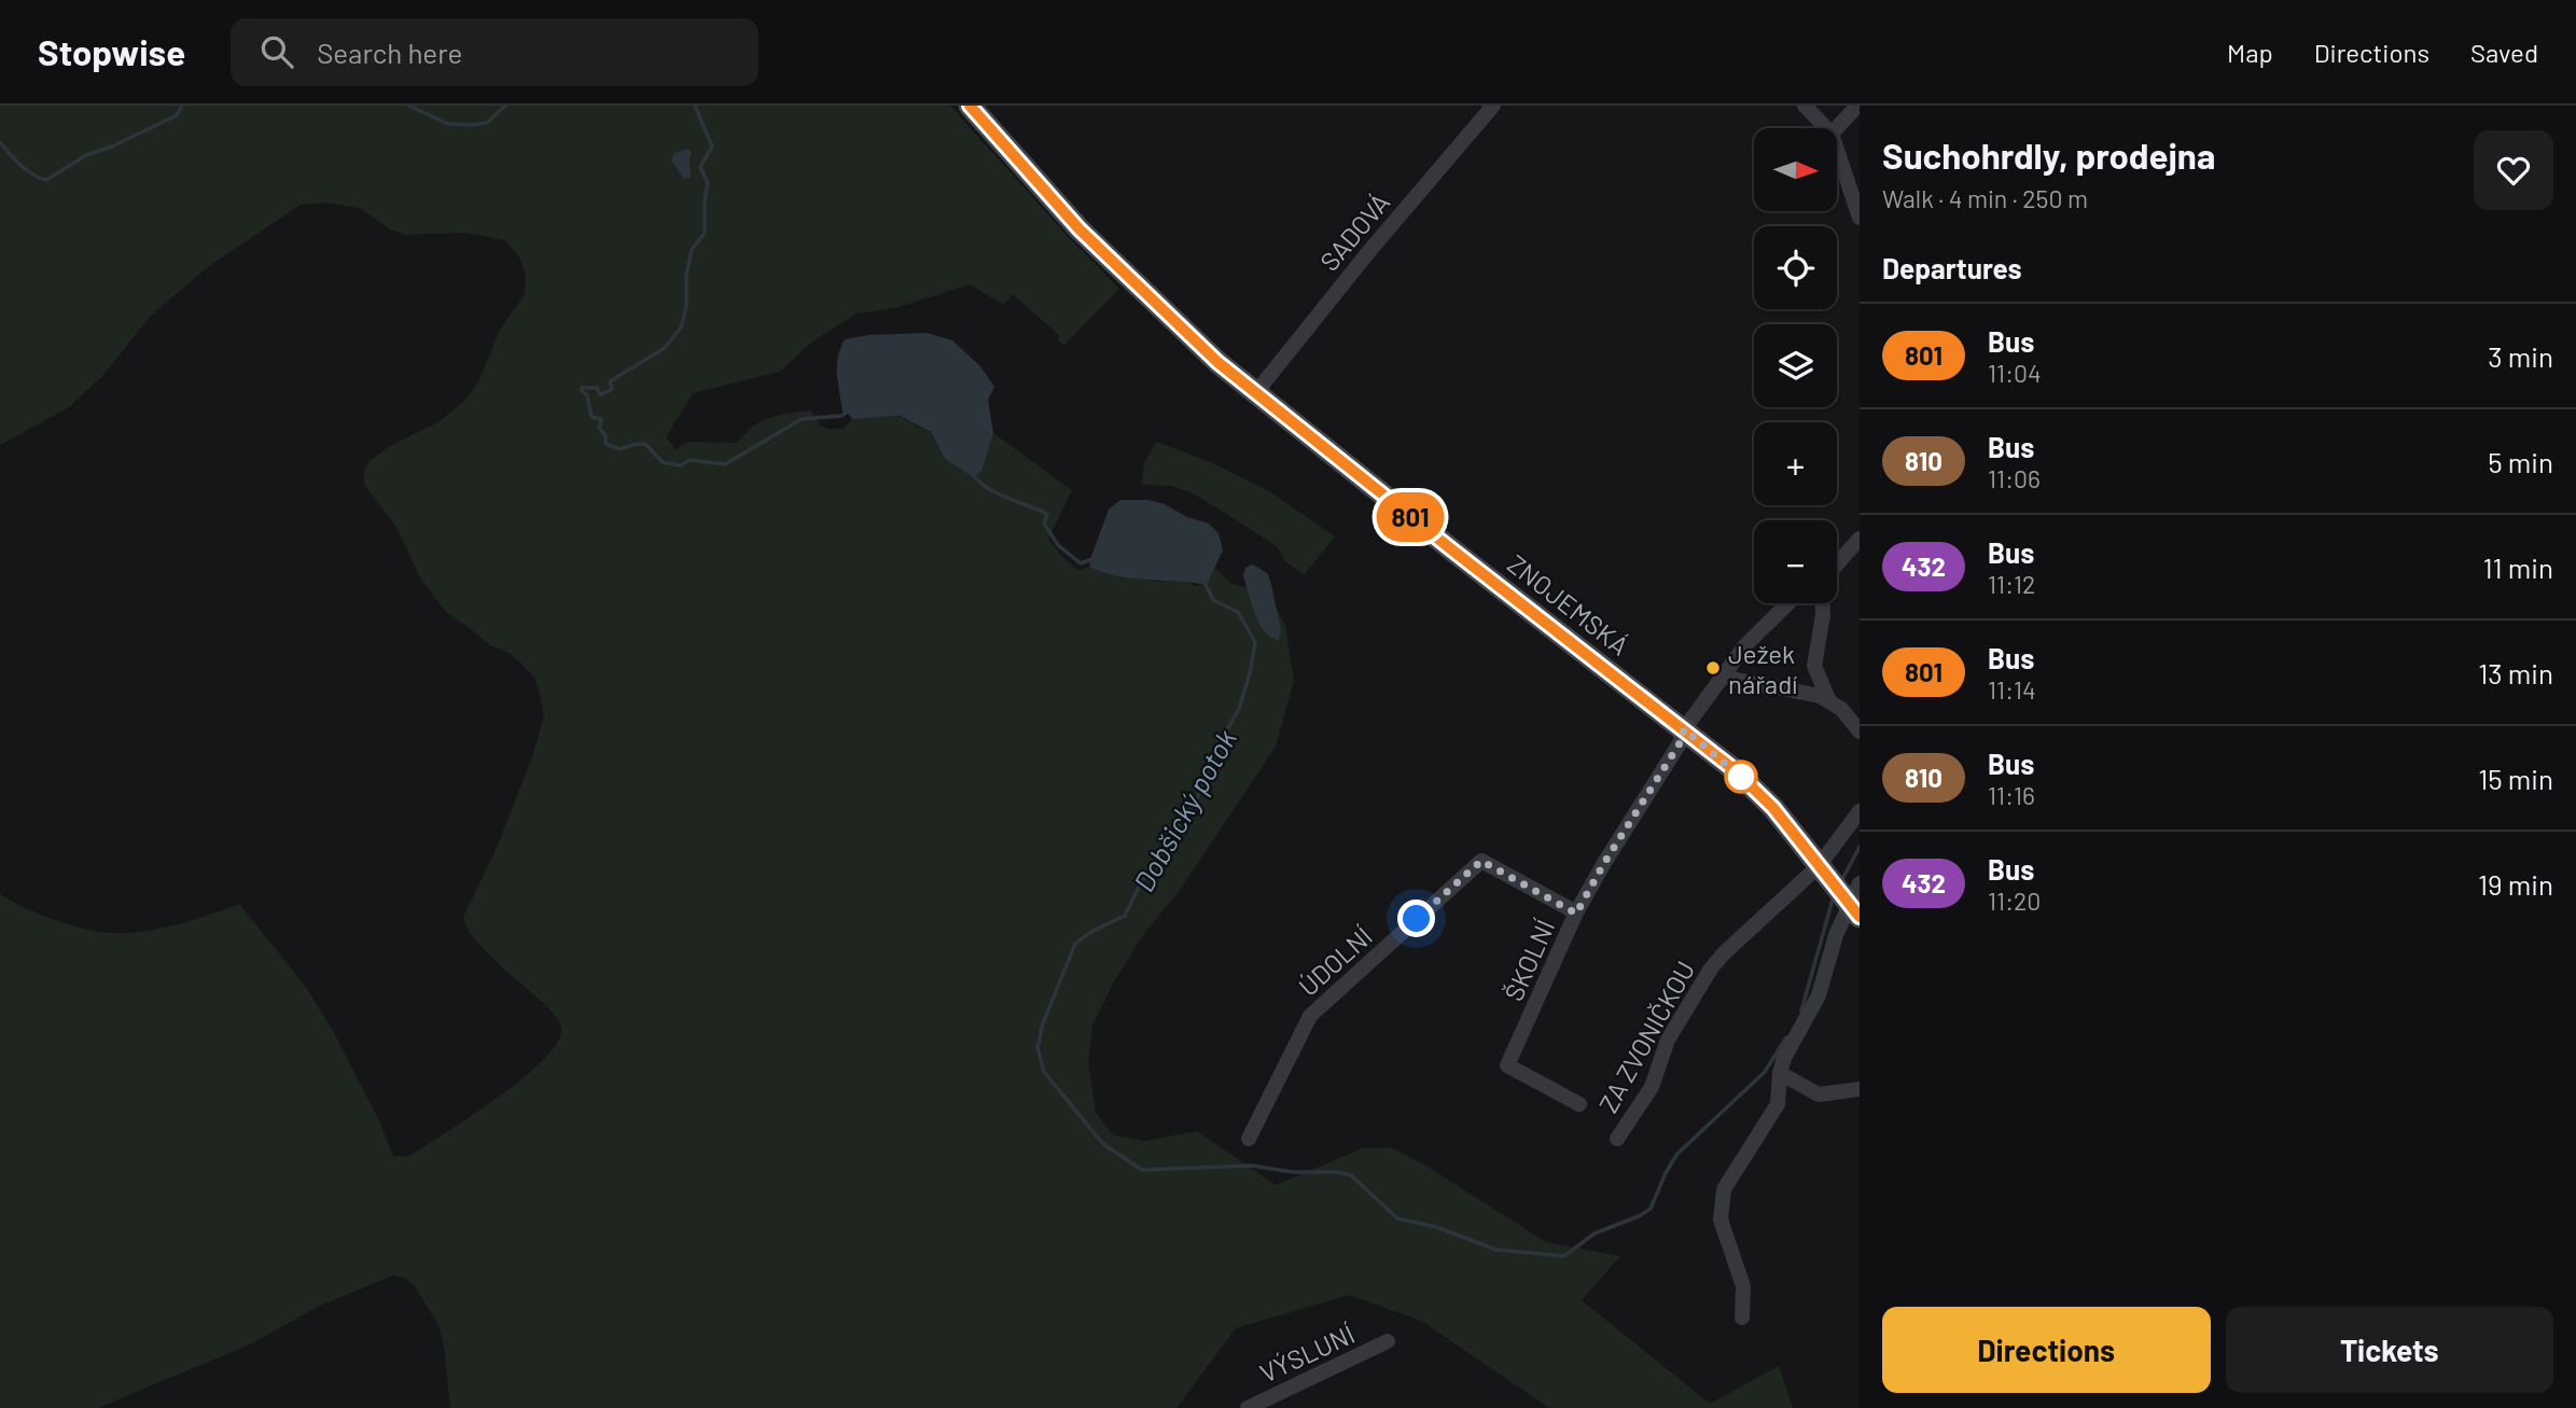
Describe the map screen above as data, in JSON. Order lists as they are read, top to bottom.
{
  "streets": {
    "main road": ["ZNOJEMSKÁ"],
    "street": [
      "SADOVÁ",
      "ŠKOLNÍ",
      "ÚDOLNÍ",
      "ZA ZVONIČKOU",
      "VÝSLUNÍ"
    ]
  },
  "crossings": [
    ["SADOVÁ", "ZNOJEMSKÁ"],
    ["ZNOJEMSKÁ", "ŠKOLNÍ"],
    ["ZNOJEMSKÁ", "ZA ZVONIČKOU"],
    ["ŠKOLNÍ", "ÚDOLNÍ"]
  ],
  "water": ["Dobšický potok"],
  "places": ["Ježek nářadí"],
  "lines": ["bus line 801"],
  "north": "right",
  "page": {
    "header": "Stopwise",
    "search": "Search here",
    "nav": ["Map", "Directions", "Saved"],
    "on_map": "801",
    "heading": [
      ["Suchohrdly, prodejna", "Walk · 4 min · 250 m"],
      "Departures"
    ],
    "map_buttons": ["+", "−"],
    "list": [
      {
        "mark": "801",
        "name": "Bus",
        "note": "11:04",
        "value": "3 min"
      },
      {
        "mark": "810",
        "name": "Bus",
        "note": "11:06",
        "value": "5 min"
      },
      {
        "mark": "432",
        "name": "Bus",
        "note": "11:12",
        "value": "11 min"
      },
      {
        "mark": "801",
        "name": "Bus",
        "note": "11:14",
        "value": "13 min"
      },
      {
        "mark": "810",
        "name": "Bus",
        "note": "11:16",
        "value": "15 min"
      },
      {
        "mark": "432",
        "name": "Bus",
        "note": "11:20",
        "value": "19 min"
      }
    ],
    "buttons": ["Directions", "Tickets"]
  }
}
